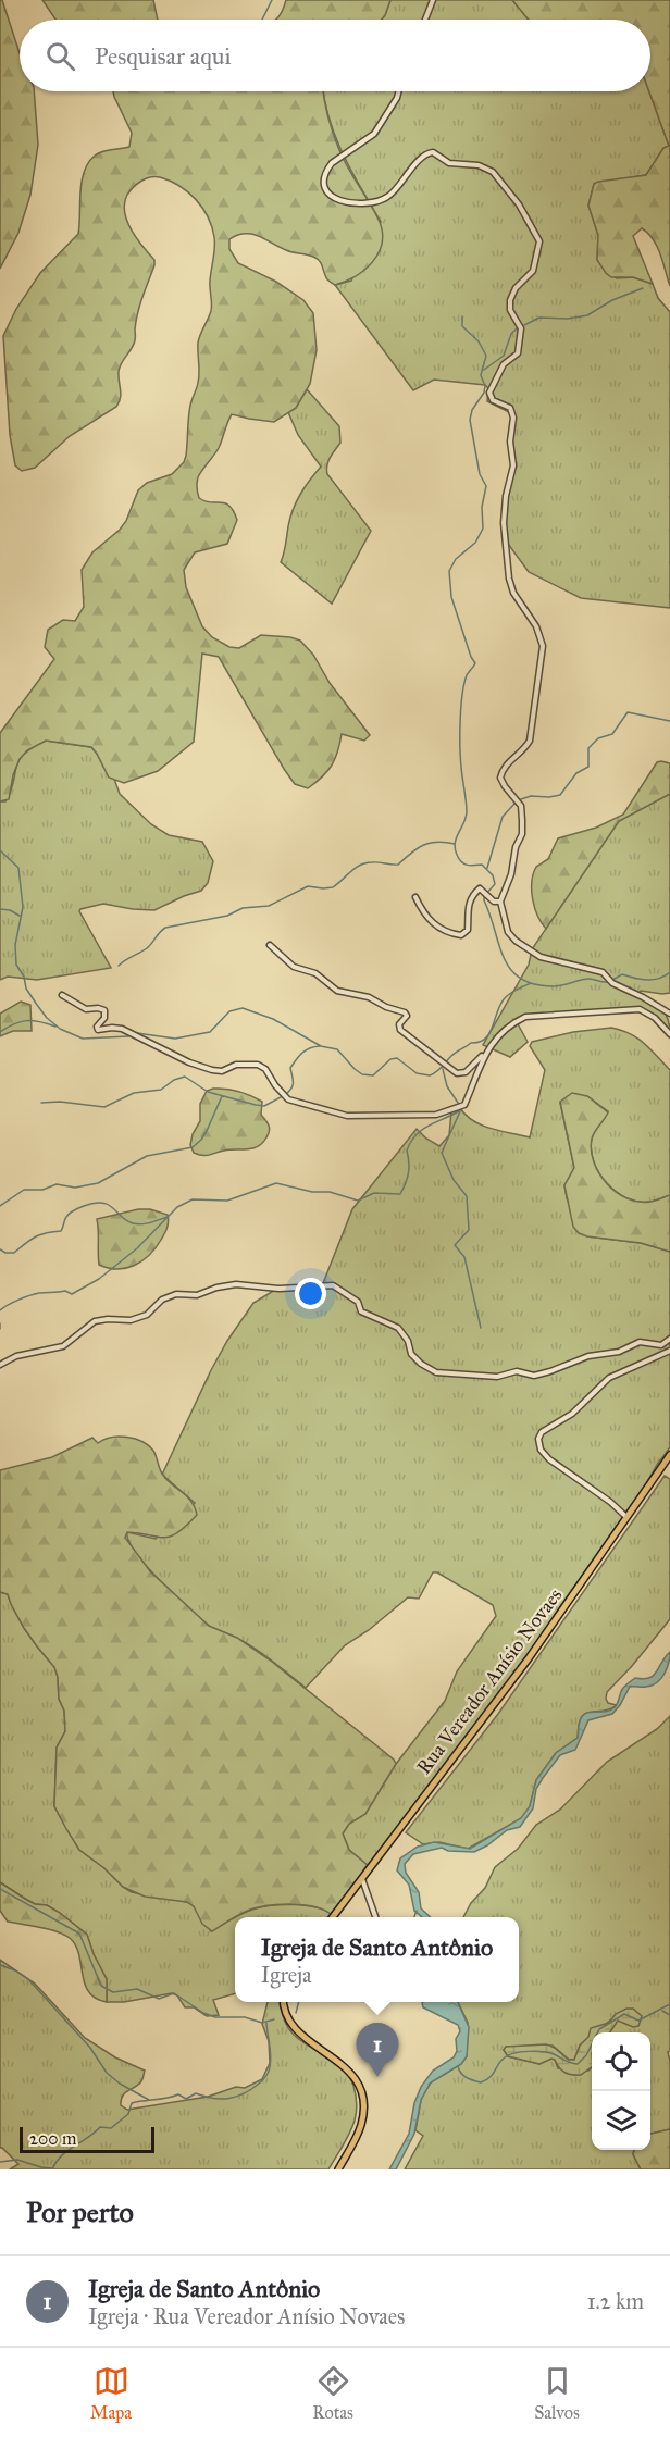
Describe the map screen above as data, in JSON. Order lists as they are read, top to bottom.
{
  "streets": {
    "main road": ["Rua Vereador Anísio Novaes"]
  },
  "scale_bar": "200 m",
  "page": {
    "search": "Pesquisar aqui",
    "popup": ["Igreja de Santo Antônio", "Igreja"],
    "pins": "1",
    "scale": "200 m",
    "heading": "Por perto",
    "list": [
      {
        "mark": "1",
        "name": "Igreja de Santo Antônio",
        "note": "Igreja · Rua Vereador Anísio Novaes",
        "value": "1.2 km"
      }
    ],
    "nav": ["Mapa", "Rotas", "Salvos"]
  }
}
